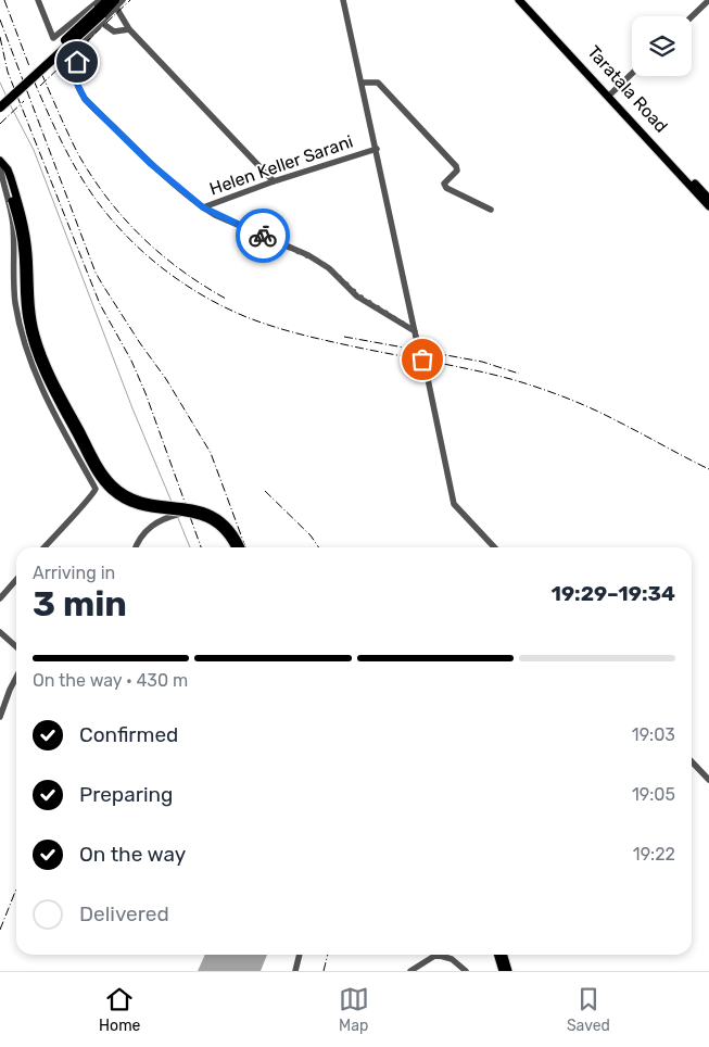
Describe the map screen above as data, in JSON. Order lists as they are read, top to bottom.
{
  "streets": {
    "main road": ["Taratala Road"],
    "street": ["Helen Keller Sarani"]
  },
  "page": {
    "heading": ["3 min", "Arriving in", "19:29–19:34"],
    "bar": "On the way · 430 m",
    "list": [
      ["Confirmed", "19:03"],
      ["Preparing", "19:05"],
      ["On the way", "19:22"],
      "Delivered"
    ],
    "tabs": ["Home", "Map", "Saved"]
  }
}
